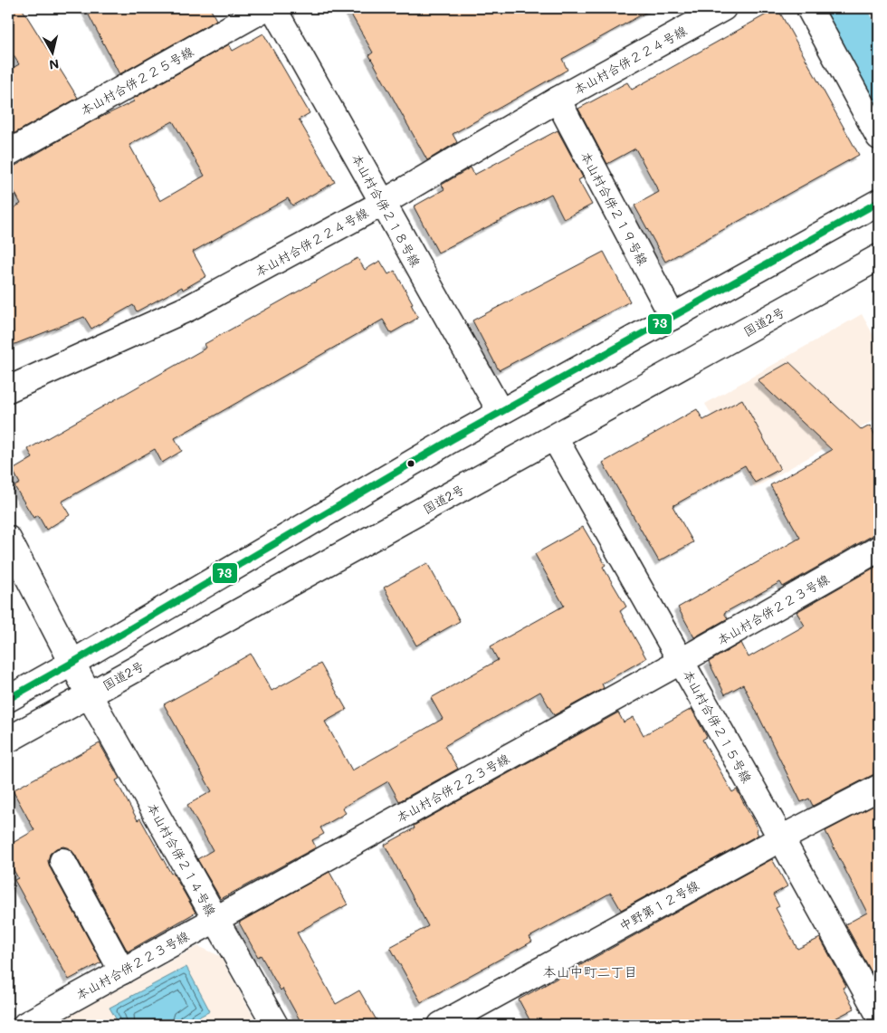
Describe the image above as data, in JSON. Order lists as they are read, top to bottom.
{
  "streets": {
    "main road": [
      "本山村合併２２４号線",
      "本山村合併２２５号線",
      "本山村合併２１９号線",
      "本山村合併２１８号線",
      "国道2号",
      "本山村合併２２３号線",
      "本山村合併２１５号線",
      "本山村合併２１４号線",
      "中野第１２号線"
    ]
  },
  "crossings": [
    ["本山村合併２２４号線", "本山村合併２１９号線"],
    ["本山村合併２２４号線", "本山村合併２１８号線"],
    ["国道2号", "本山村合併２１５号線"],
    ["国道2号", "本山村合併２１４号線"],
    ["本山村合併２２３号線", "本山村合併２１５号線"],
    ["本山村合併２２３号線", "本山村合併２１４号線"],
    ["本山村合併２１５号線", "中野第１２号線"]
  ],
  "districts": ["本山中町二丁目"],
  "lines": ["transit line 73"],
  "north": "bottom"
}
